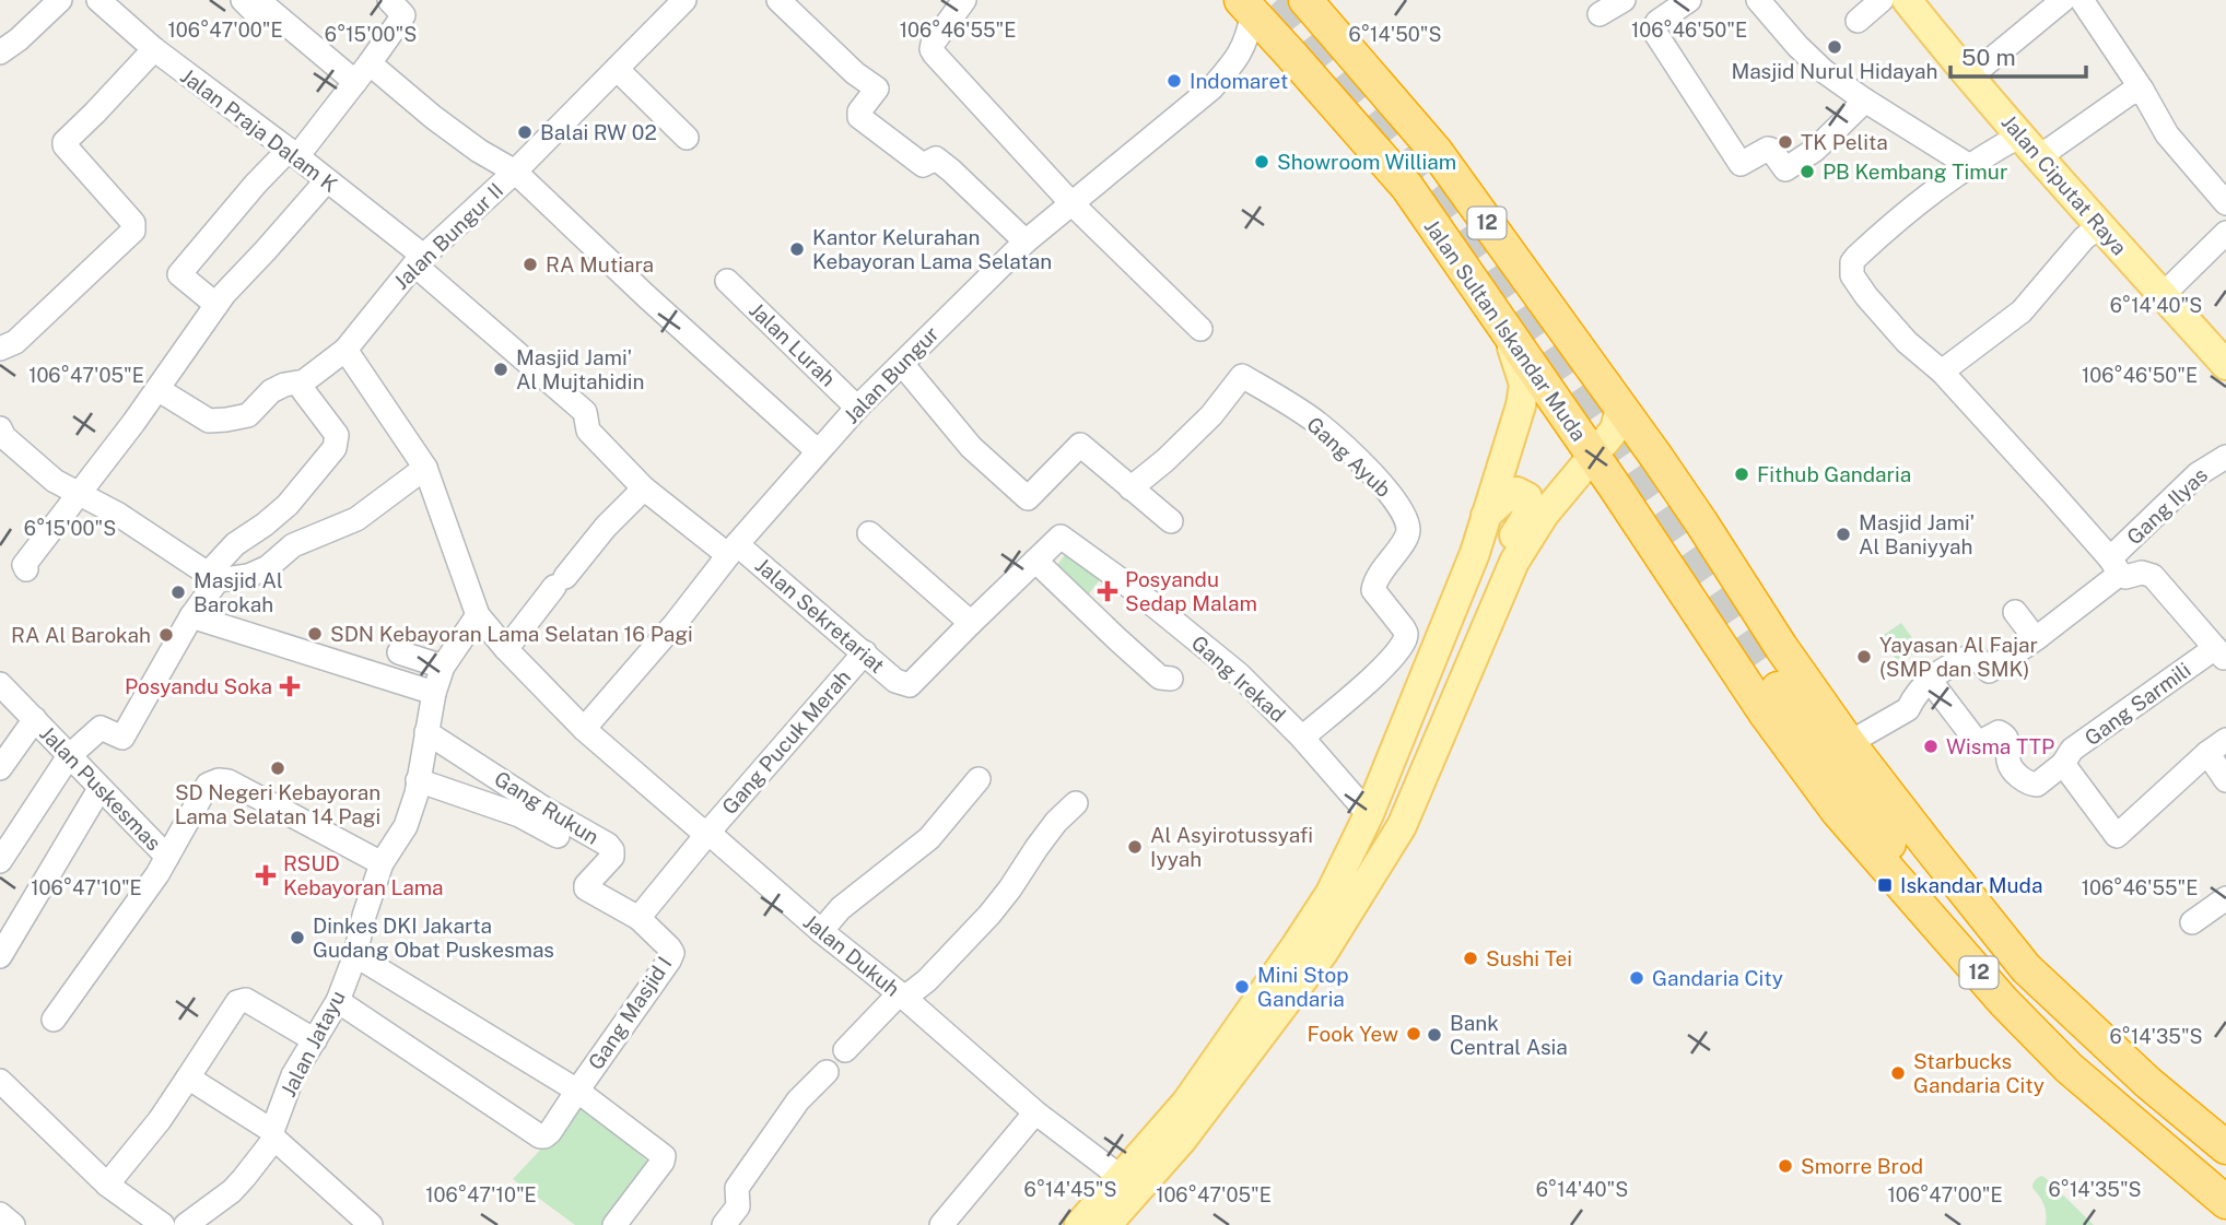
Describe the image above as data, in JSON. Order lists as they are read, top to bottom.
{
  "streets": {
    "highway": ["12", "Jalan Sultan Iskandar Muda"],
    "main road": ["Jalan Ciputat Raya"],
    "street": [
      "Jalan Praja Dalam K",
      "Jalan Bungur II",
      "Jalan Lurah",
      "Jalan Bungur",
      "Gang Ayub",
      "Gang Ilyas",
      "Jalan Sekretariat",
      "Gang Irekad",
      "Gang Sarmili",
      "Gang Pucuk Merah",
      "Jalan Puskesmas",
      "Gang Rukun",
      "Jalan Dukuh",
      "Gang Masjid I",
      "Jalan Jatayu"
    ]
  },
  "crossings": [
    ["Jalan Praja Dalam K", "Jalan Bungur II"],
    ["Jalan Praja Dalam K", "Jalan Sekretariat"],
    ["Jalan Sultan Iskandar Muda", "Jalan Bungur"],
    ["Jalan Lurah", "Jalan Bungur"],
    ["Jalan Bungur", "Jalan Sekretariat"],
    ["Jalan Bungur", "Jalan Dukuh"],
    ["Gang Ayub", "Gang Irekad"],
    ["Gang Ilyas", "Gang Sarmili"],
    ["Jalan Sekretariat", "Gang Irekad"],
    ["Jalan Sekretariat", "Gang Pucuk Merah"],
    ["Gang Pucuk Merah", "Jalan Dukuh"],
    ["Jalan Puskesmas", "Jalan Jatayu"],
    ["Gang Rukun", "Gang Masjid I"],
    ["Gang Rukun", "Jalan Jatayu"],
    ["Gang Masjid I", "Jalan Jatayu"]
  ],
  "places": {
    "other": [
      "Masjid Nurul Hidayah",
      "Indomaret",
      "Balai RW 02",
      "TK Pelita",
      "Showroom William",
      "PB Kembang Timur",
      "Kantor Kelurahan Kebayoran Lama Selatan",
      "RA Mutiara",
      "Masjid Jami' Al Mujtahidin",
      "Fithub Gandaria",
      "Masjid Jami' Al Baniyyah",
      "Masjid Al Barokah",
      "SDN Kebayoran Lama Selatan 16 Pagi",
      "RA Al Barokah",
      "Yayasan Al Fajar (SMP dan SMK)",
      "Wisma TTP",
      "SD Negeri Kebayoran Lama Selatan 14 Pagi",
      "Al Asyirotussyafi Iyyah",
      "Dinkes DKI Jakarta Gudang Obat Puskesmas",
      "Sushi Tei",
      "Gandaria City",
      "Mini Stop Gandaria",
      "Fook Yew",
      "Bank Central Asia",
      "Starbucks Gandaria City",
      "Smorre Brod"
    ],
    "health": ["Posyandu Sedap Malam", "Posyandu Soka", "RSUD Kebayoran Lama"],
    "transit": ["Iskandar Muda"]
  },
  "scale_bar": "50 m",
  "coordinates": [
    "106°47'00\"E",
    "106°46'55\"E",
    "106°46'50\"E",
    "6°15'00\"S",
    "6°14'50\"S",
    "6°14'40\"S",
    "106°47'05\"E",
    "106°47'10\"E",
    "6°14'35\"S",
    "6°14'45\"S"
  ]
}
